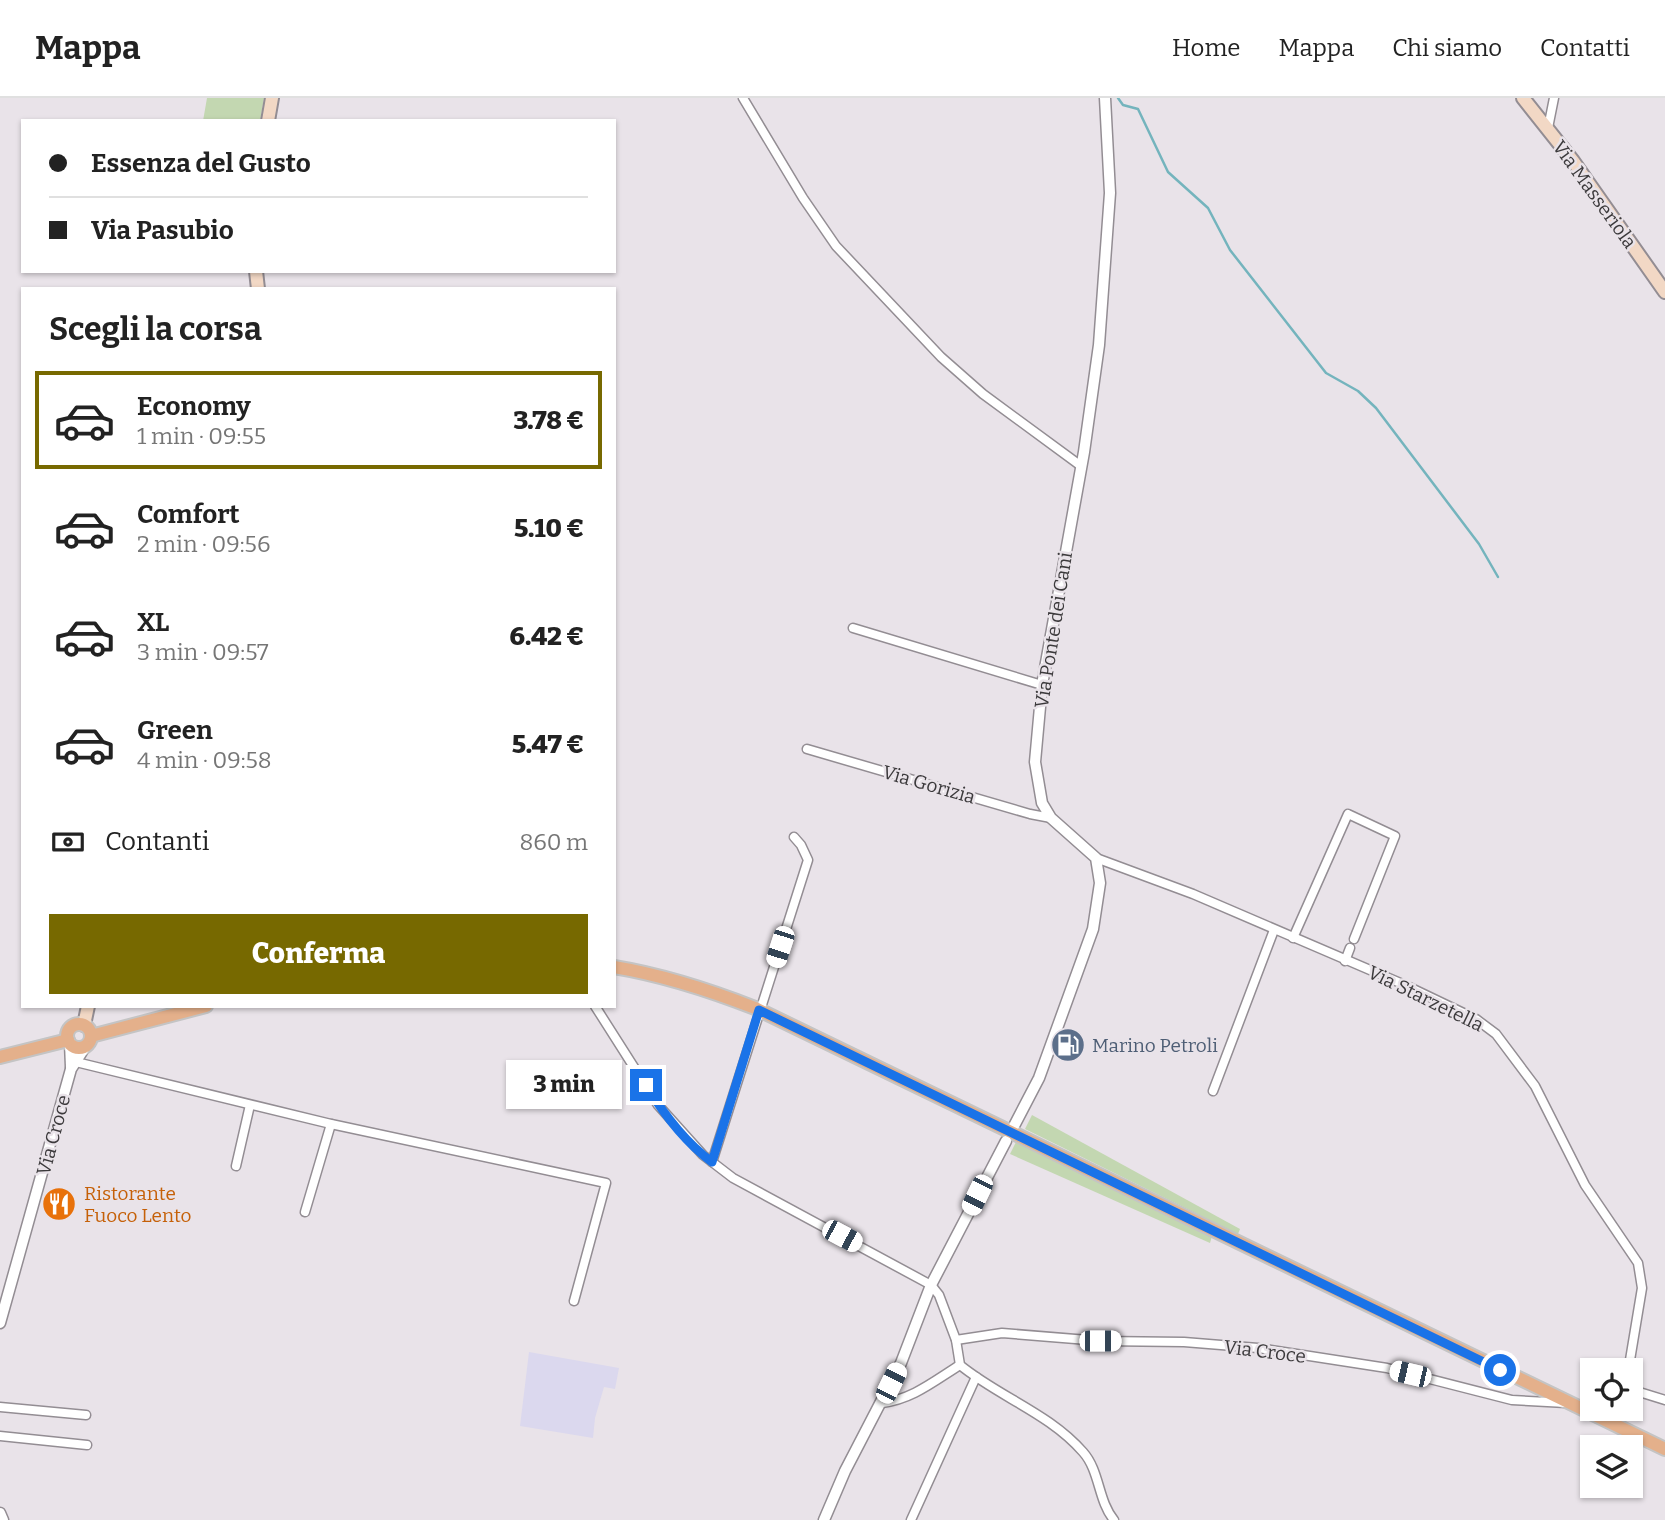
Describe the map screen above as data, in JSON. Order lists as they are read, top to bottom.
{
  "streets": {
    "main road": ["Via Masseriola"],
    "street": [
      "Via Ponte dei Cani",
      "Via Gorizia",
      "Via Starzetella",
      "Via Croce"
    ]
  },
  "crossings": [
    ["Via Ponte dei Cani", "Via Gorizia"],
    ["Via Ponte dei Cani", "Via Starzetella"]
  ],
  "places": {
    "fuel station": ["Marino Petroli"],
    "restaurant": ["Ristorante Fuoco Lento"]
  },
  "page": {
    "header": "Mappa",
    "nav": [
      "Home",
      "Mappa",
      "Chi siamo",
      "Contatti"
    ],
    "banner": ["Essenza del Gusto", "Via Pasubio"],
    "heading": "Scegli la corsa",
    "list": [
      {
        "name": "Economy",
        "note": "1 min · 09:55",
        "value": "3.78 €"
      },
      {
        "name": "Comfort",
        "note": "2 min · 09:56",
        "value": "5.10 €"
      },
      {
        "name": "XL",
        "note": "3 min · 09:57",
        "value": "6.42 €"
      },
      {
        "name": "Green",
        "note": "4 min · 09:58",
        "value": "5.47 €"
      }
    ],
    "pay": ["Contanti", "860 m"],
    "buttons": "Conferma",
    "bubble": "3 min"
  }
}
